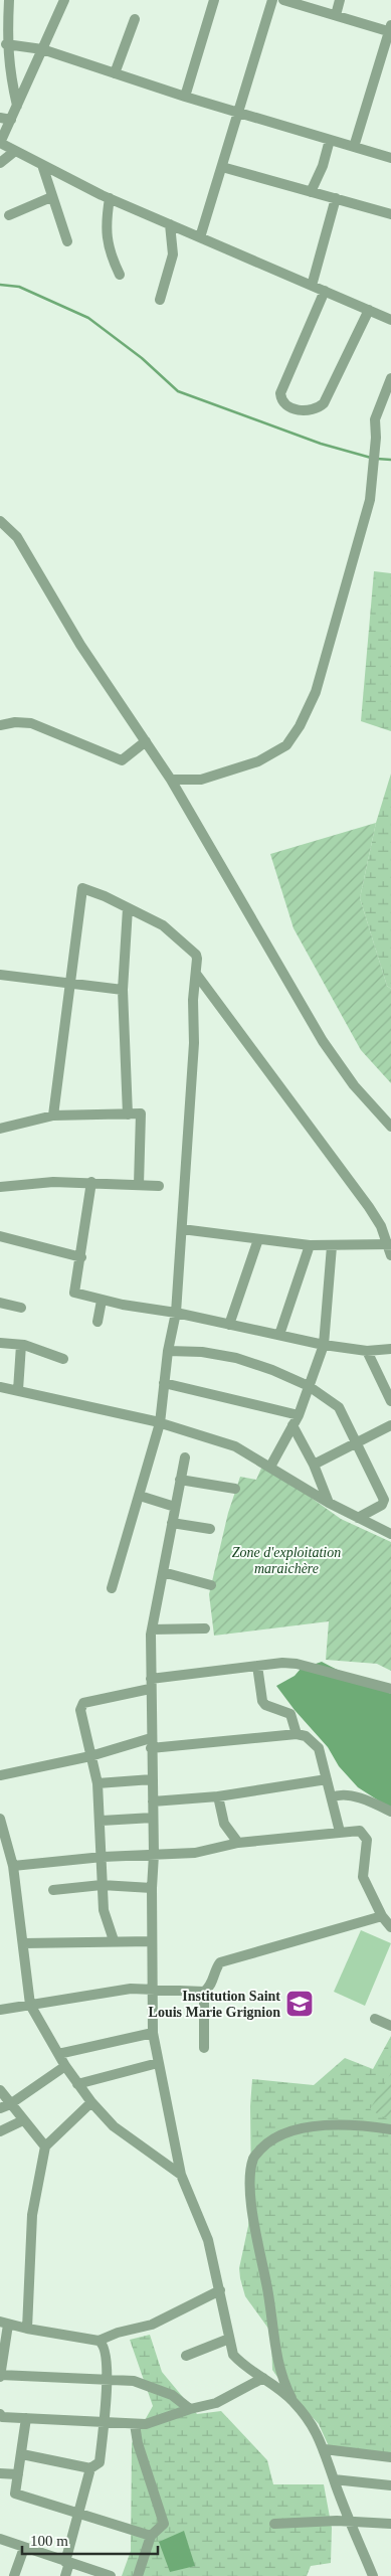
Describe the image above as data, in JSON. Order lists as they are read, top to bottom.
{
  "parks": ["Zone d'exploitation maraichère"],
  "places": {
    "school or university": ["Institution Saint Louis Marie Grignion"]
  },
  "scale_bar": "100 m"
}
